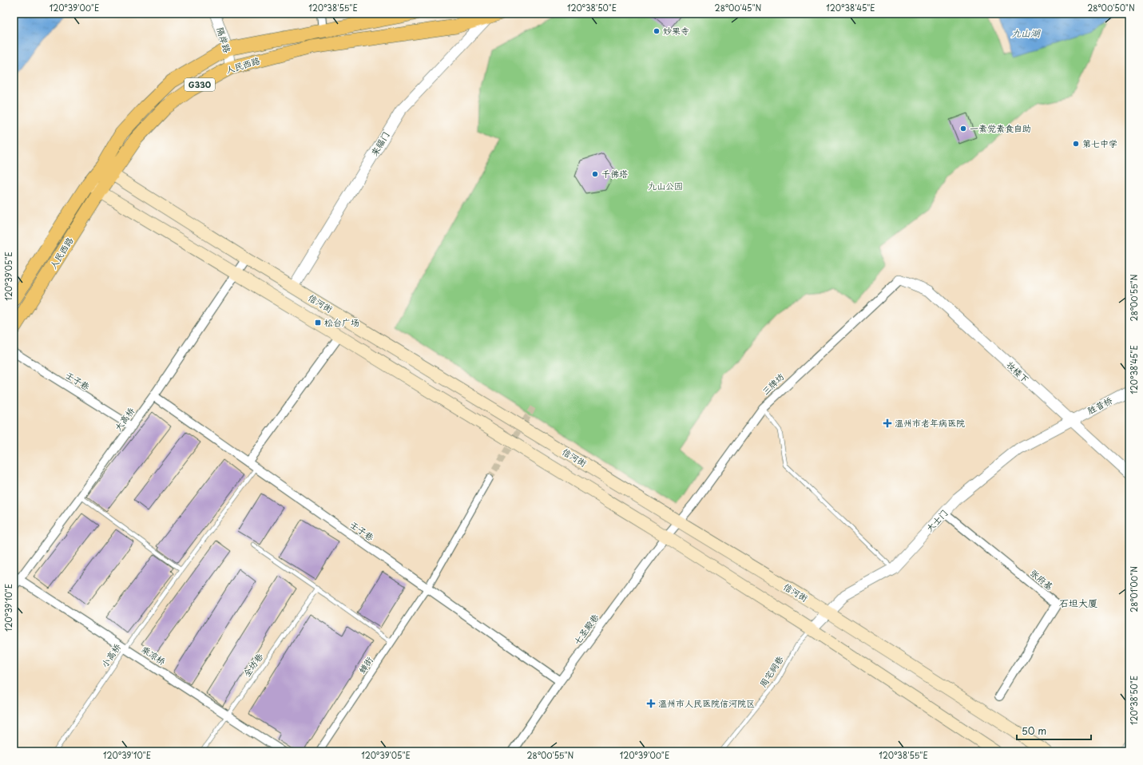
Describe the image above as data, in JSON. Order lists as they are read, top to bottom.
{
  "streets": {
    "highway": ["人民西路", "G330"],
    "main road": ["信河街"],
    "street": [
      "隔岸路",
      "来福门",
      "妆楼下",
      "壬子巷",
      "三牌坊",
      "胜昔桥",
      "大高桥",
      "大士门",
      "张府基",
      "七圣殿巷",
      "乘凉桥",
      "蝉街"
    ],
    "lane": ["小高桥", "全坊巷", "周宅祠巷"]
  },
  "crossings": [
    ["隔岸路", "人民西路"],
    ["人民西路", "来福门"],
    ["人民西路", "信河街"],
    ["来福门", "信河街"],
    ["信河街", "三牌坊"],
    ["信河街", "大高桥"],
    ["信河街", "大士门"],
    ["信河街", "七圣殿巷"],
    ["信河街", "周宅祠巷"],
    ["妆楼下", "三牌坊"],
    ["妆楼下", "胜昔桥"],
    ["妆楼下", "大士门"],
    ["壬子巷", "大高桥"],
    ["壬子巷", "七圣殿巷"],
    ["壬子巷", "小高桥"],
    ["壬子巷", "蝉街"],
    ["三牌坊", "七圣殿巷"],
    ["胜昔桥", "大士门"],
    ["大高桥", "乘凉桥"],
    ["大士门", "张府基"],
    ["大士门", "周宅祠巷"],
    ["小高桥", "乘凉桥"],
    ["乘凉桥", "全坊巷"]
  ],
  "districts": ["石坦大厦"],
  "water": ["九山湖"],
  "parks": ["九山公园"],
  "places": {
    "other": [
      "妙果寺",
      "一素觉素食自助",
      "第七中学",
      "千佛塔"
    ],
    "transit": ["松台广场"],
    "health": ["温州市老年病医院", "温州市人民医院信河院区"]
  },
  "scale_bar": "50 m",
  "coordinates": [
    "120°39'00\"E",
    "120°38'55\"E",
    "120°38'50\"E",
    "28°00'45\"N",
    "120°38'45\"E",
    "28°00'50\"N",
    "120°39'05\"E",
    "28°00'55\"N",
    "28°01'00\"N",
    "120°39'10\"E"
  ]
}
